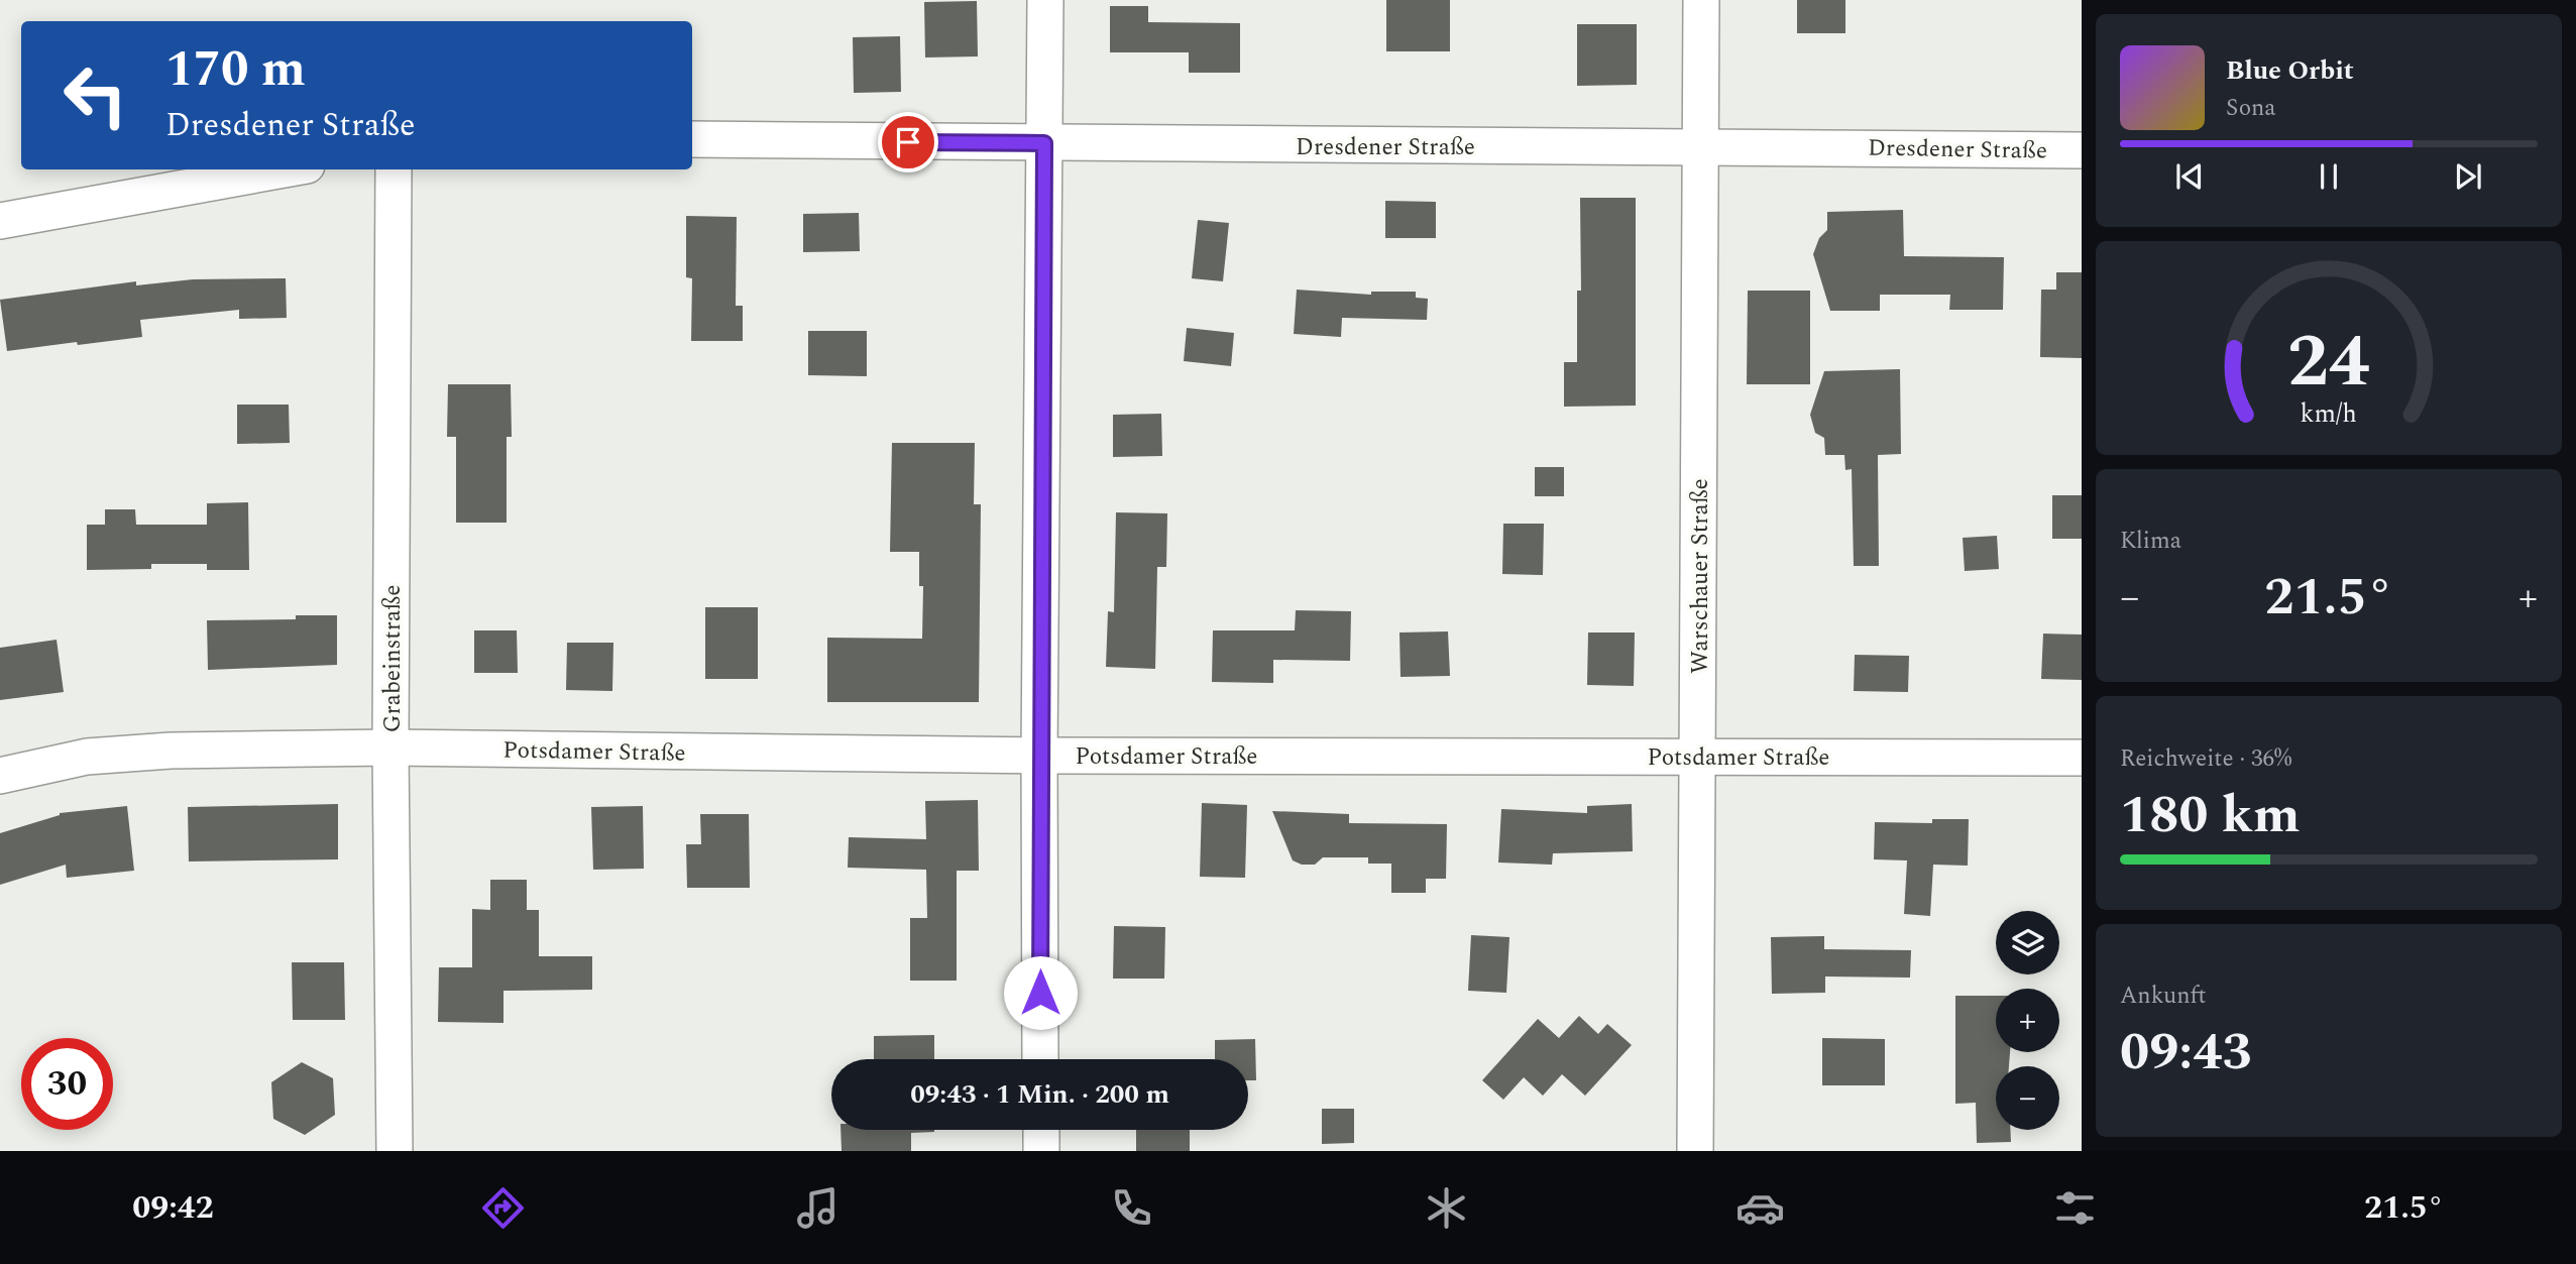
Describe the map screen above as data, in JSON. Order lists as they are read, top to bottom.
{
  "streets": {
    "street": [
      "Dresdener Straße",
      "Warschauer Straße",
      "Grabeinstraße",
      "Potsdamer Straße"
    ]
  },
  "crossings": [
    ["Dresdener Straße", "Warschauer Straße"],
    ["Warschauer Straße", "Potsdamer Straße"],
    ["Grabeinstraße", "Potsdamer Straße"]
  ],
  "page": {
    "turn": ["170 m", "Dresdener Straße"],
    "song": ["Blue Orbit", "Sona"],
    "tile": [
      "Klima",
      ["Reichweite · 36%", "180 km"],
      ["Ankunft", "09:43"]
    ],
    "heat": ["−", "21.5°", "+"],
    "map_buttons": ["+", "−"],
    "limit": "30",
    "trip": "09:43 · 1 Min. · 200 m",
    "tabs": ["09:42", "21.5°"],
    "gauge": ["24", "km/h"]
  }
}
